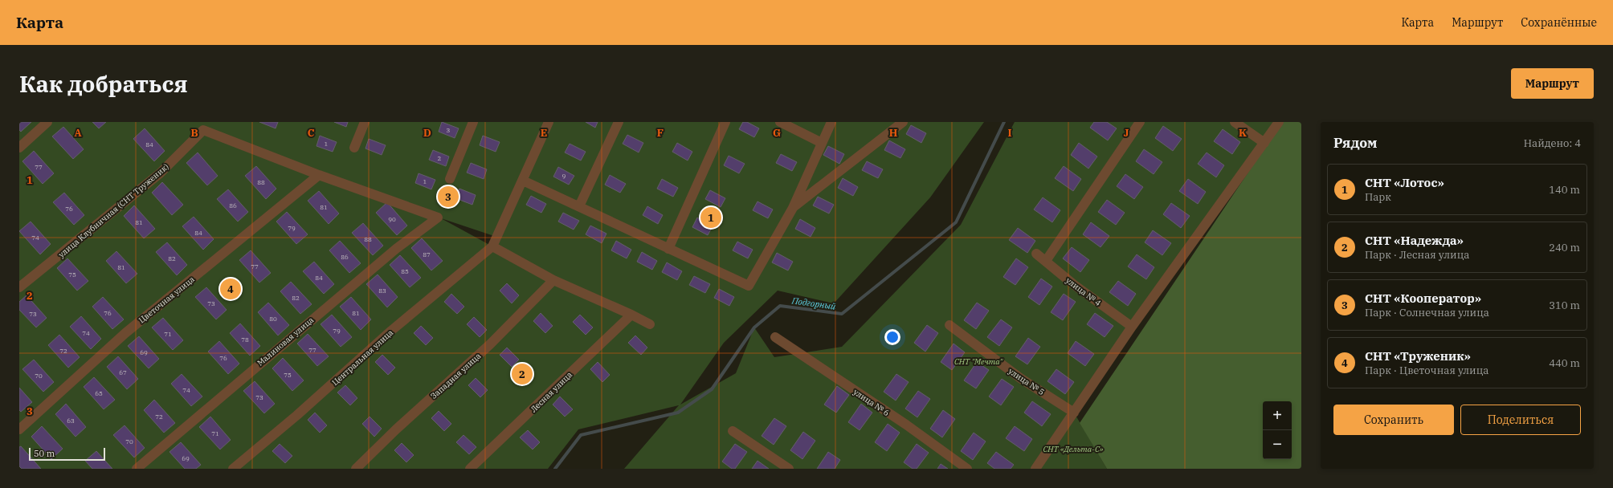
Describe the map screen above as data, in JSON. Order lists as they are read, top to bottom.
{
  "streets": {
    "street": [
      "улица Клубничная (СНТ Труженик)",
      "улица № 4",
      "Цветочная улица",
      "Малиновая улица",
      "Центральная улица",
      "Западная улица",
      "улица № 5",
      "Лесная улица",
      "улица № 6"
    ]
  },
  "crossings": [
    ["улица Клубничная (СНТ Труженик)", "Цветочная улица"],
    ["улица Клубничная (СНТ Труженик)", "Малиновая улица"],
    ["Цветочная улица", "Малиновая улица"]
  ],
  "water": ["Подгорный"],
  "parks": ["СНТ \"Мечта\"", "СНТ «Дельта-С»"],
  "house_numbers": [
    "3",
    "1",
    "84",
    "2",
    "77",
    "9",
    "1",
    "88",
    "86",
    "81",
    "76",
    "90",
    "81",
    "79",
    "84",
    "74",
    "88",
    "87",
    "86",
    "82",
    "77",
    "81",
    "85",
    "75",
    "84",
    "83",
    "82",
    "73",
    "76",
    "81",
    "73",
    "80",
    "79",
    "74",
    "71",
    "78",
    "77",
    "72",
    "69",
    "76",
    "67",
    "75",
    "70",
    "74",
    "65",
    "73",
    "72",
    "63",
    "71",
    "70",
    "69"
  ],
  "scale_bar": "50 m",
  "page": {
    "header": "Карта",
    "nav": ["Карта", "Маршрут", "Сохранённые"],
    "buttons": [
      "Маршрут",
      ["Сохранить", "Поделиться"]
    ],
    "title": "Как добраться",
    "heading": ["Рядом", "Найдено: 4"],
    "list": [
      {
        "mark": "1",
        "name": "СНТ «Лотос»",
        "note": "Парк",
        "value": "140 m"
      },
      {
        "mark": "2",
        "name": "СНТ «Надежда»",
        "note": "Парк · Лесная улица",
        "value": "240 m"
      },
      {
        "mark": "3",
        "name": "СНТ «Кооператор»",
        "note": "Парк · Солнечная улица",
        "value": "310 m"
      },
      {
        "mark": "4",
        "name": "СНТ «Труженик»",
        "note": "Парк · Цветочная улица",
        "value": "440 m"
      }
    ],
    "pins": [
      "3",
      "1",
      "4",
      "2"
    ],
    "map_buttons": ["+", "−"],
    "scale": "50 m"
  },
  "grid": {
    "columns": [
      "A",
      "B",
      "C",
      "D",
      "E",
      "F",
      "G",
      "H",
      "I",
      "J",
      "K"
    ],
    "rows": ["1", "2", "3"]
  }
}
